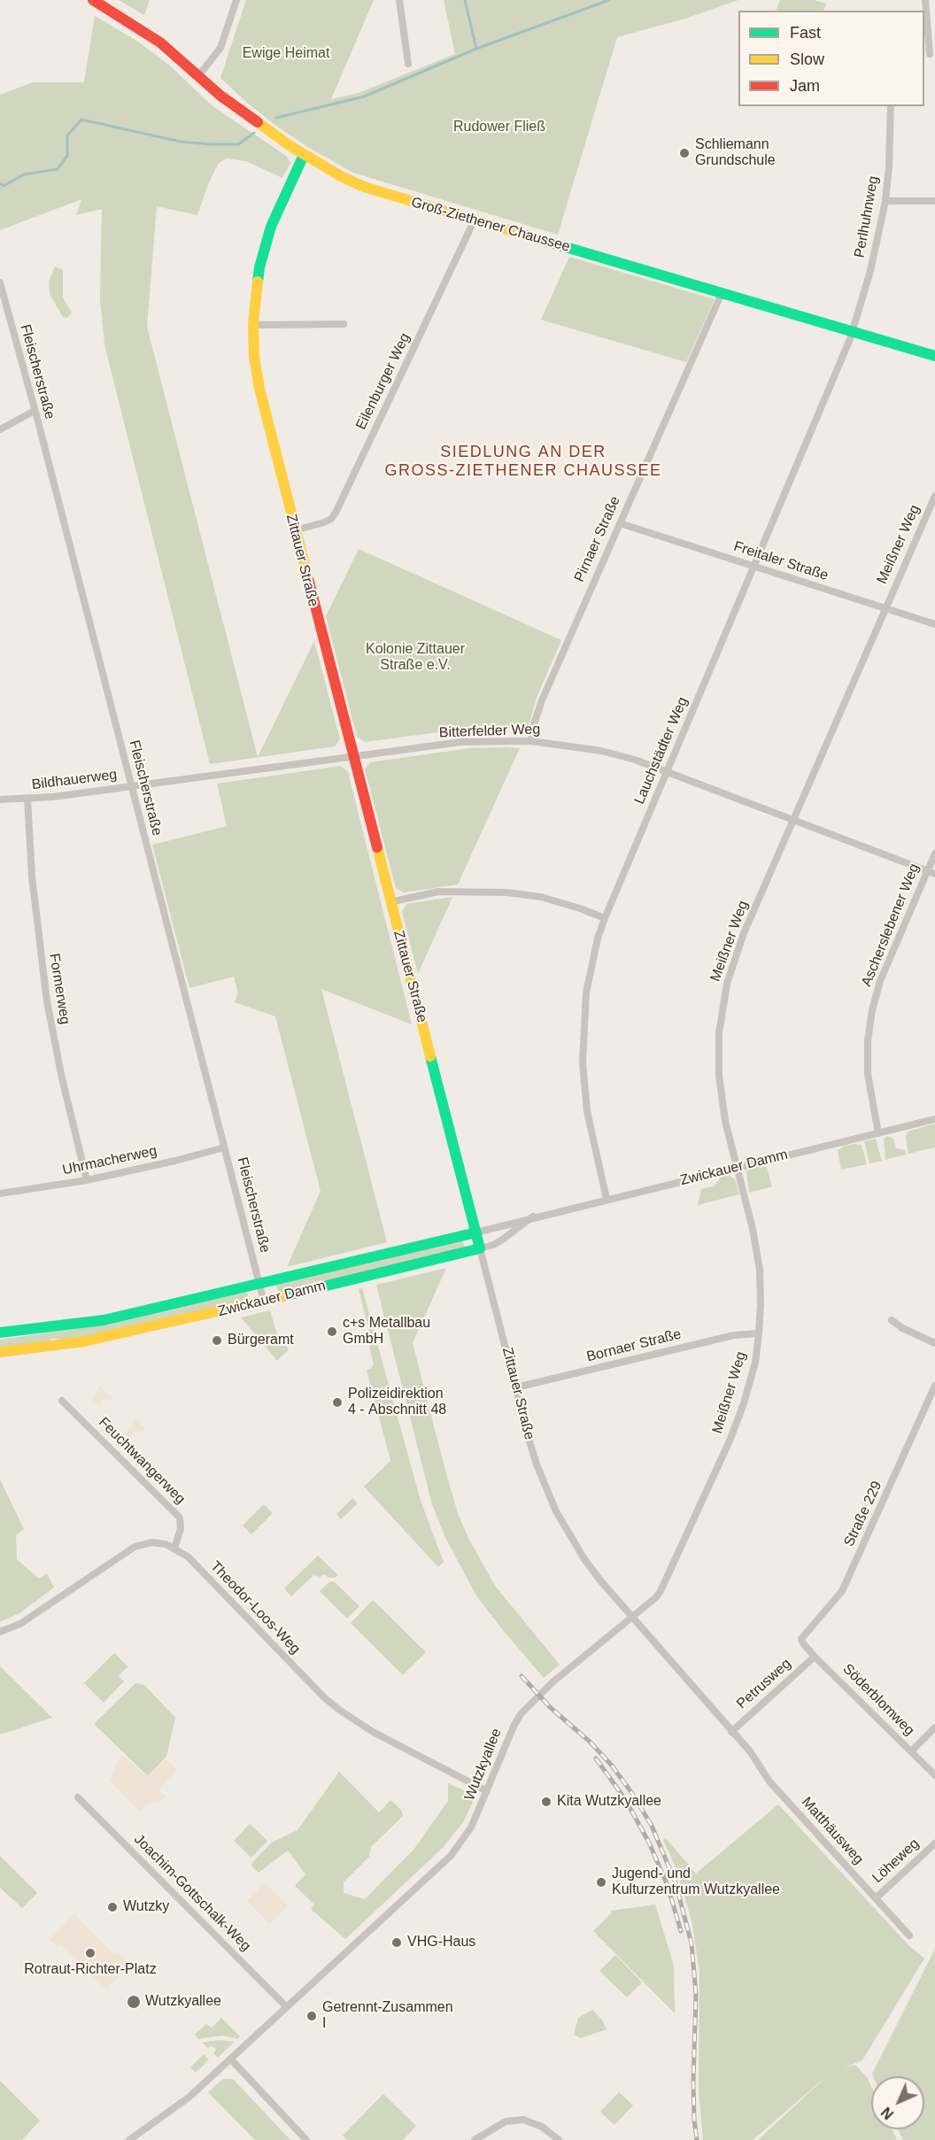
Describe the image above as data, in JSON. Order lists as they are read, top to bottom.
{
  "streets": {
    "street": [
      "Perlhuhnweg",
      "Groß-Ziethener Chaussee",
      "Fleischerstraße",
      "Eilenburger Weg",
      "Pirnaer Straße",
      "Meißner Weg",
      "Zittauer Straße",
      "Freitaler Straße",
      "Bitterfelder Weg",
      "Lauchstädter Weg",
      "Bildhauerweg",
      "Ascherslebener Weg",
      "Formerweg",
      "Uhrmacherweg",
      "Zwickauer Damm",
      "Bornaer Straße",
      "Feuchtwangerweg",
      "Straße 229",
      "Theodor-Loos-Weg",
      "Petrusweg",
      "Söderblomweg",
      "Wutzkyallee",
      "Matthäusweg",
      "Löheweg",
      "Joachim-Gottschalk-Weg"
    ]
  },
  "crossings": [
    ["Perlhuhnweg", "Groß-Ziethener Chaussee"],
    ["Perlhuhnweg", "Lauchstädter Weg"],
    ["Groß-Ziethener Chaussee", "Eilenburger Weg"],
    ["Groß-Ziethener Chaussee", "Pirnaer Straße"],
    ["Groß-Ziethener Chaussee", "Zittauer Straße"],
    ["Groß-Ziethener Chaussee", "Lauchstädter Weg"],
    ["Fleischerstraße", "Bildhauerweg"],
    ["Fleischerstraße", "Uhrmacherweg"],
    ["Fleischerstraße", "Zwickauer Damm"],
    ["Eilenburger Weg", "Zittauer Straße"],
    ["Pirnaer Straße", "Freitaler Straße"],
    ["Pirnaer Straße", "Bitterfelder Weg"],
    ["Meißner Weg", "Zittauer Straße"],
    ["Meißner Weg", "Freitaler Straße"],
    ["Meißner Weg", "Bitterfelder Weg"],
    ["Meißner Weg", "Zwickauer Damm"],
    ["Meißner Weg", "Bornaer Straße"],
    ["Meißner Weg", "Wutzkyallee"],
    ["Zittauer Straße", "Bitterfelder Weg"],
    ["Zittauer Straße", "Zwickauer Damm"],
    ["Zittauer Straße", "Bornaer Straße"],
    ["Zittauer Straße", "Petrusweg"],
    ["Zittauer Straße", "Wutzkyallee"],
    ["Zittauer Straße", "Matthäusweg"],
    ["Freitaler Straße", "Lauchstädter Weg"],
    ["Bitterfelder Weg", "Lauchstädter Weg"],
    ["Bitterfelder Weg", "Bildhauerweg"],
    ["Bitterfelder Weg", "Ascherslebener Weg"],
    ["Lauchstädter Weg", "Zwickauer Damm"],
    ["Bildhauerweg", "Formerweg"],
    ["Ascherslebener Weg", "Zwickauer Damm"],
    ["Formerweg", "Uhrmacherweg"],
    ["Feuchtwangerweg", "Theodor-Loos-Weg"],
    ["Straße 229", "Söderblomweg"],
    ["Theodor-Loos-Weg", "Wutzkyallee"],
    ["Petrusweg", "Söderblomweg"],
    ["Wutzkyallee", "Joachim-Gottschalk-Weg"],
    ["Matthäusweg", "Löheweg"]
  ],
  "districts": ["SIEDLUNG AN DER GROSS-ZIETHENER CHAUSSEE"],
  "parks": ["Ewige Heimat", "Rudower Fließ", "Kolonie Zittauer Straße e.V."],
  "places": [
    "Schliemann Grundschule",
    "c+s Metallbau GmbH",
    "Bürgeramt",
    "Polizeidirektion 4 - Abschnitt 48",
    "Kita Wutzkyallee",
    "Jugend- und Kulturzentrum Wutzkyallee",
    "Wutzky",
    "VHG-Haus",
    "Rotraut-Richter-Platz",
    "Wutzkyallee",
    "Getrennt-Zusammen I"
  ],
  "legend": ["Fast", "Slow", "Jam"],
  "north": "bottom left"
}
